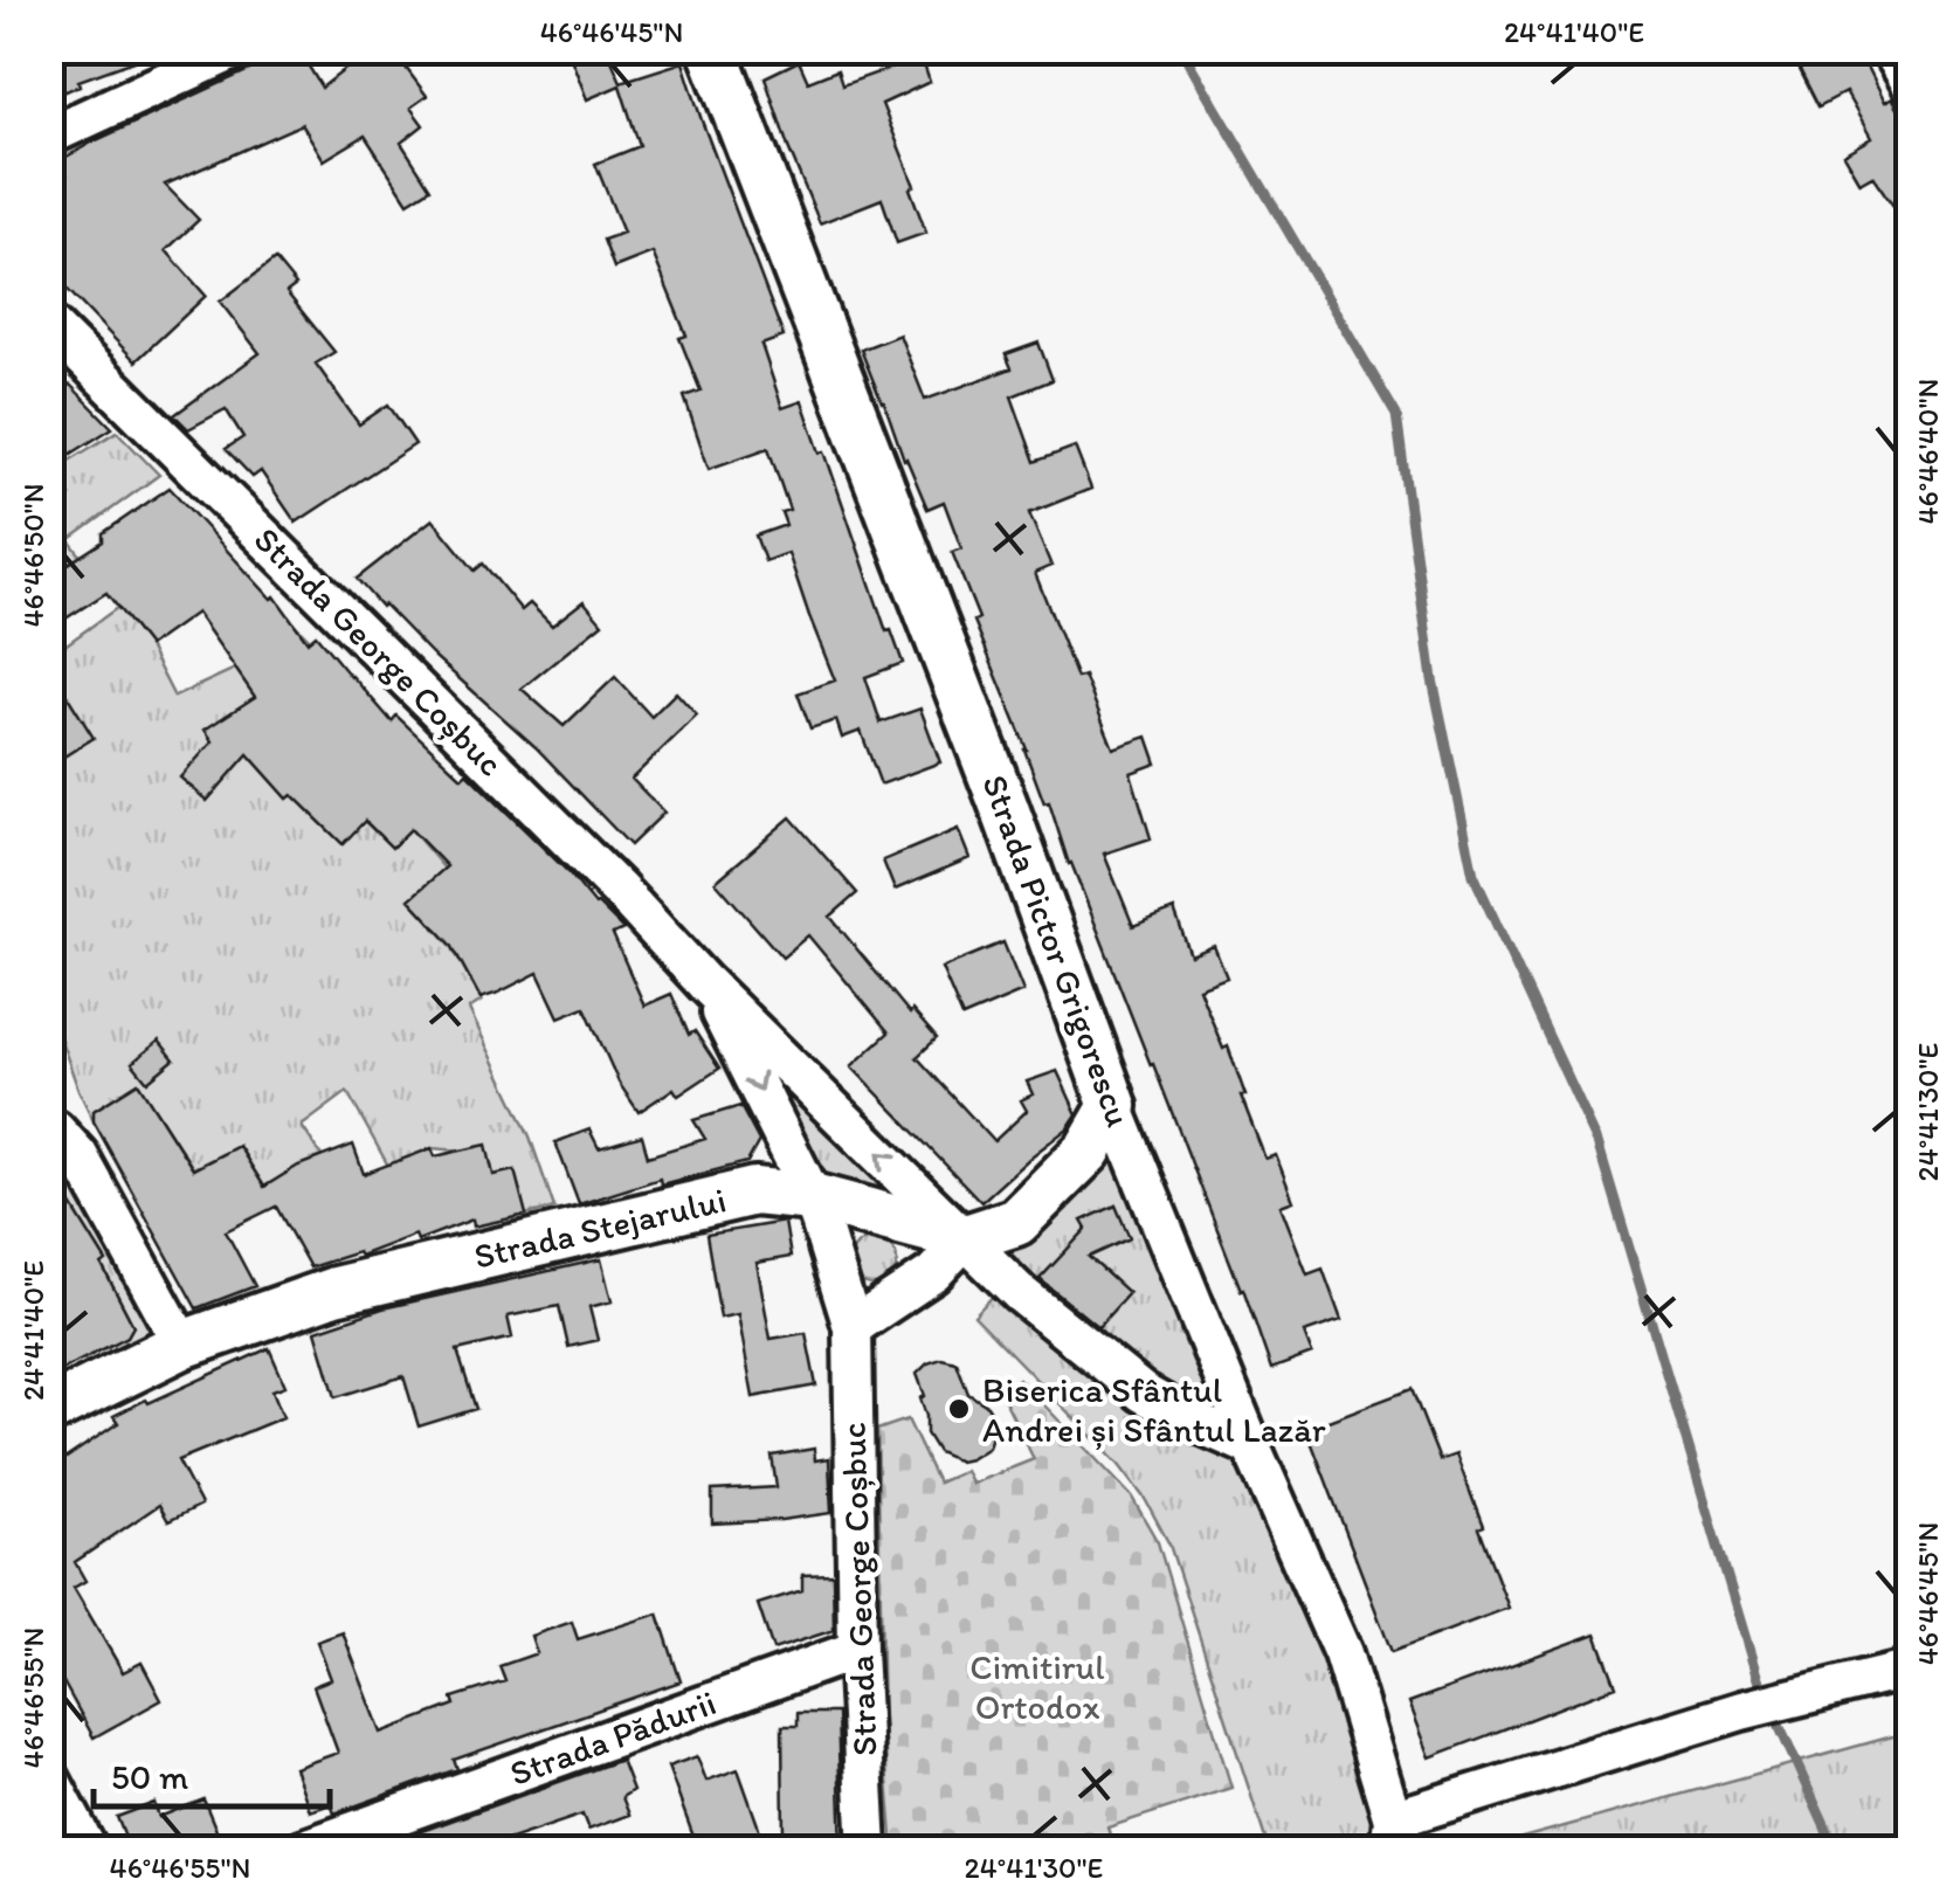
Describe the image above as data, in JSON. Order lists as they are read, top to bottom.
{
  "streets": {
    "street": [
      "Strada George Coșbuc",
      "Strada Pictor Grigorescu",
      "Strada Stejarului",
      "Strada Pădurii"
    ]
  },
  "crossings": [
    ["Strada George Coșbuc", "Strada Pictor Grigorescu"],
    ["Strada George Coșbuc", "Strada Stejarului"],
    ["Strada George Coșbuc", "Strada Pădurii"]
  ],
  "parks": ["Cimitirul Ortodox"],
  "places": ["Biserica Sfântul Andrei și Sfântul Lazăr"],
  "scale_bar": "50 m",
  "coordinates": [
    "46°46'45\"N",
    "24°41'40\"E",
    "46°46'40\"N",
    "46°46'50\"N",
    "24°41'30\"E",
    "46°46'55\"N"
  ]
}
